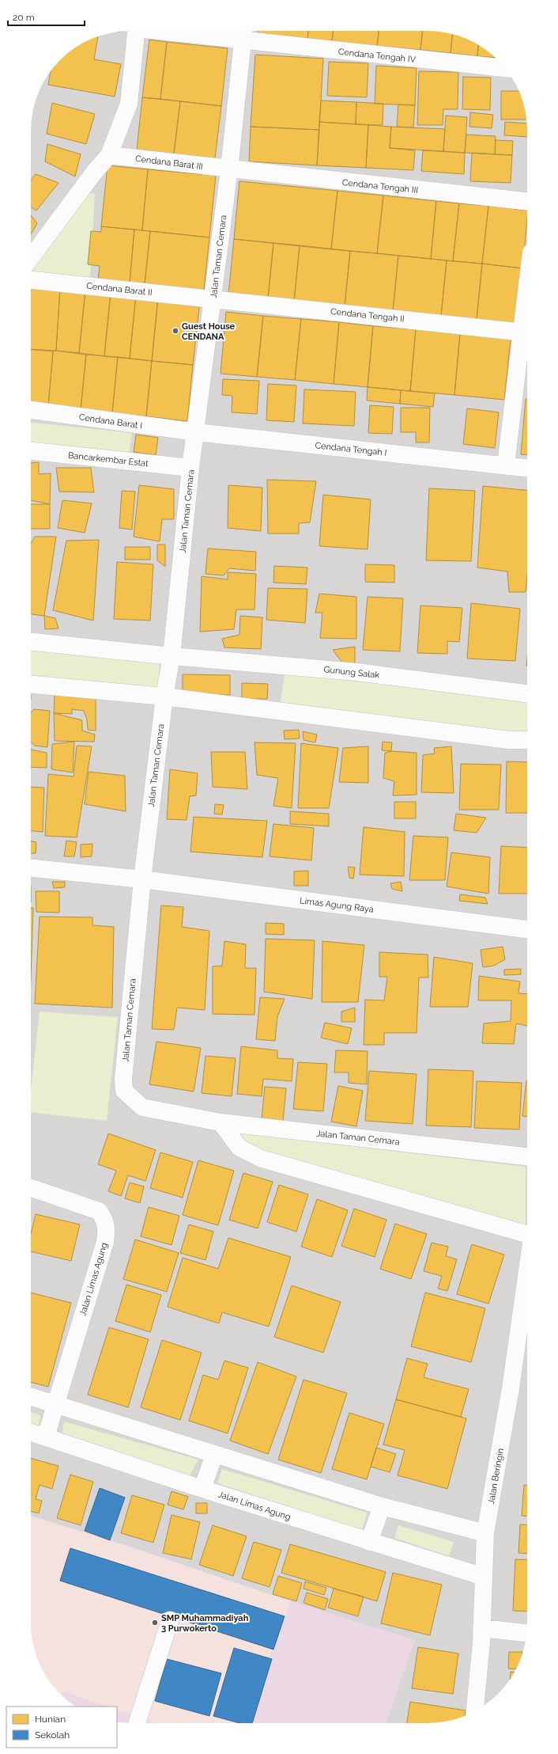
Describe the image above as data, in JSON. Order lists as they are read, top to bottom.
{
  "streets": {
    "street": [
      "Cendana Tengah IV",
      "Cendana Barat III",
      "Cendana Tengah III",
      "Jalan Taman Cemara",
      "Cendana Barat II",
      "Cendana Tengah II",
      "Cendana Barat I",
      "Cendana Tengah I",
      "Bancarkembar Estat",
      "Gunung Salak",
      "Limas Agung Raya",
      "Jalan Limas Agung",
      "Jalan Beringin"
    ]
  },
  "crossings": [
    ["Cendana Tengah IV", "Jalan Taman Cemara"],
    ["Cendana Barat III", "Cendana Tengah III"],
    ["Cendana Barat III", "Jalan Taman Cemara"],
    ["Cendana Tengah III", "Jalan Taman Cemara"],
    ["Jalan Taman Cemara", "Cendana Barat II"],
    ["Jalan Taman Cemara", "Cendana Tengah II"],
    ["Jalan Taman Cemara", "Cendana Barat I"],
    ["Jalan Taman Cemara", "Cendana Tengah I"],
    ["Jalan Taman Cemara", "Bancarkembar Estat"],
    ["Jalan Taman Cemara", "Gunung Salak"],
    ["Jalan Taman Cemara", "Limas Agung Raya"],
    ["Cendana Barat II", "Cendana Tengah II"],
    ["Cendana Barat I", "Cendana Tengah I"],
    ["Jalan Limas Agung", "Jalan Beringin"]
  ],
  "places": ["Guest House CENDANA", "SMP Muhammadiyah 3 Purwokerto"],
  "legend": ["Hunian", "Sekolah"],
  "scale_bar": "20 m"
}
